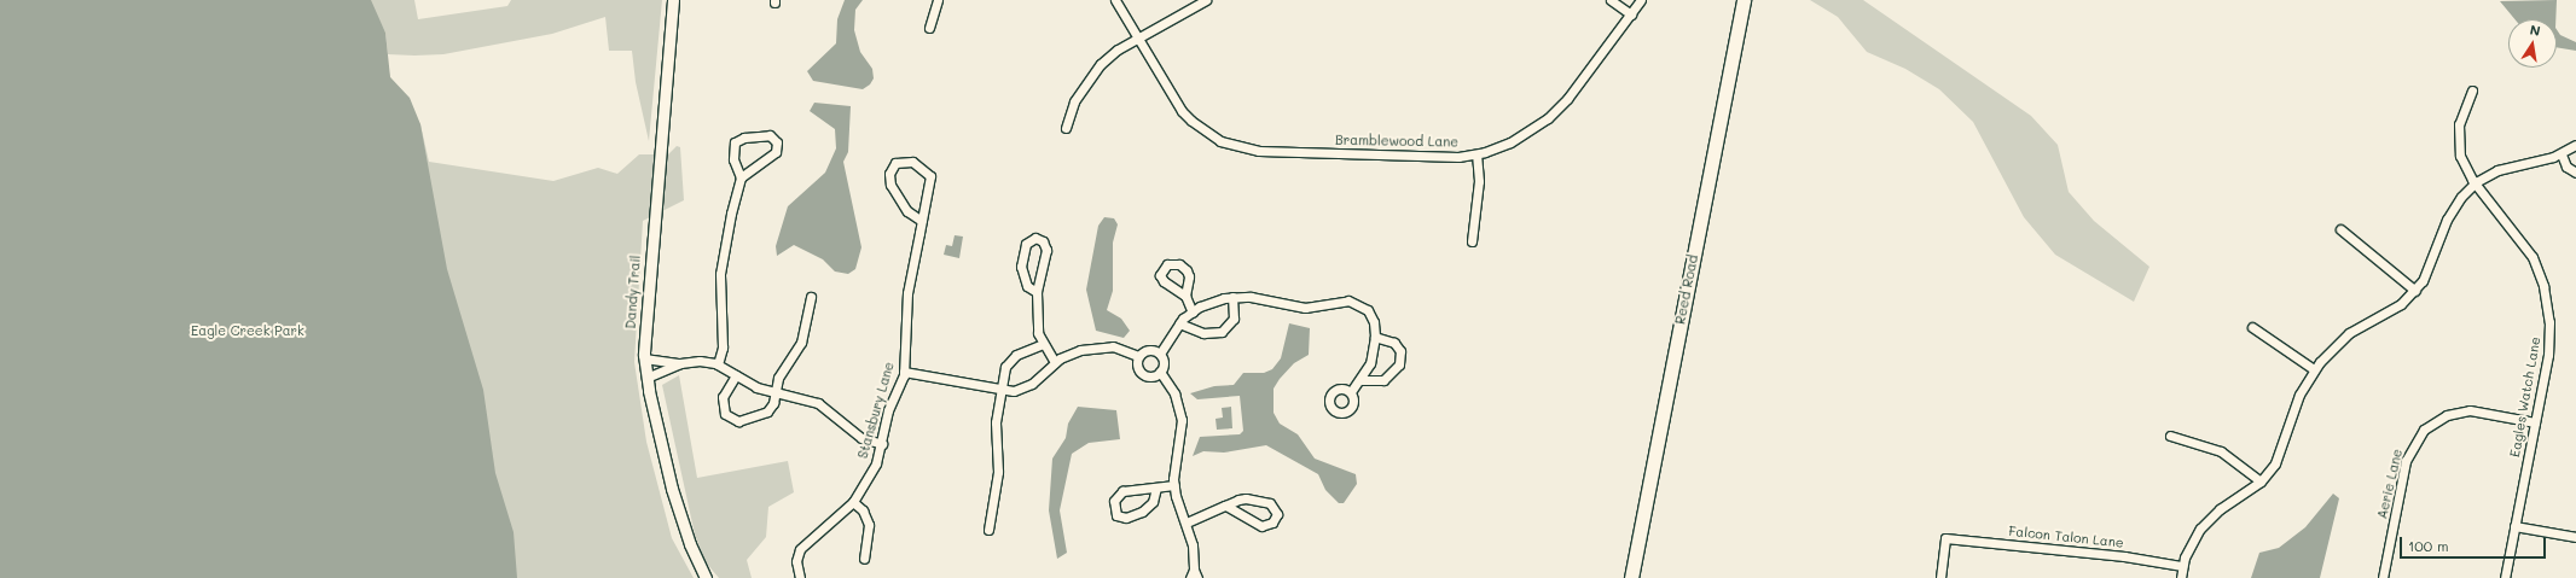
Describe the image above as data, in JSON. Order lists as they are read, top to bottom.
{
  "streets": {
    "main road": ["Reed Road"],
    "street": [
      "Bramblewood Lane",
      "Dandy Trail",
      "Eagles Watch Lane",
      "Stansbury Lane",
      "Aerie Lane",
      "Falcon Talon Lane"
    ]
  },
  "crossings": [
    ["Eagles Watch Lane", "Aerie Lane"]
  ],
  "parks": ["Eagle Creek Park"],
  "scale_bar": "100 m",
  "north": "top"
}
